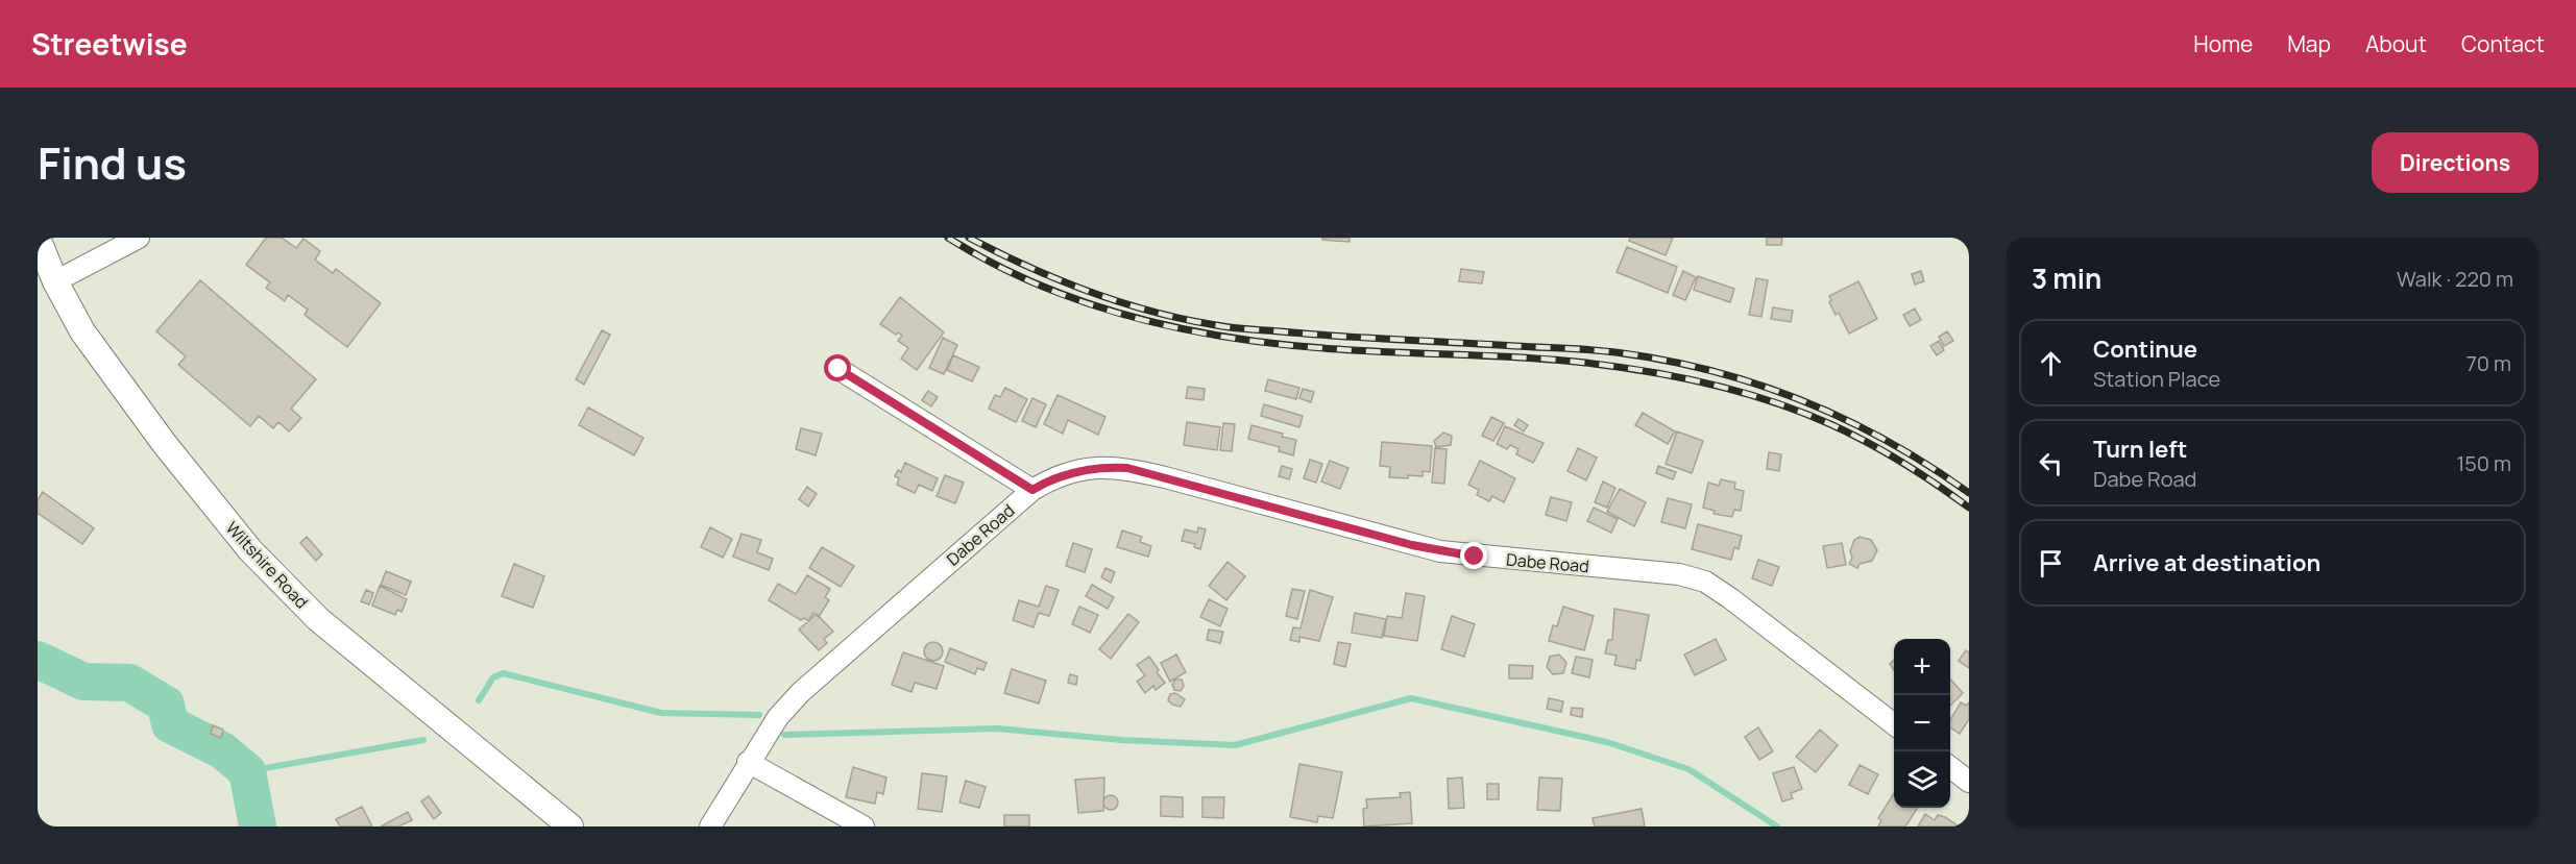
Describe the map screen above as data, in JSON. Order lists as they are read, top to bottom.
{
  "streets": {
    "street": ["Dabe Road", "Wiltshire Road"]
  },
  "page": {
    "header": "Streetwise",
    "nav": [
      "Home",
      "Map",
      "About",
      "Contact"
    ],
    "title": "Find us",
    "buttons": "Directions",
    "heading": ["3 min", "Walk · 220 m"],
    "list": [
      ["Continue", "Station Place", "70 m"],
      ["Turn left", "Dabe Road", "150 m"],
      "Arrive at destination"
    ],
    "map_buttons": ["+", "−"]
  }
}
